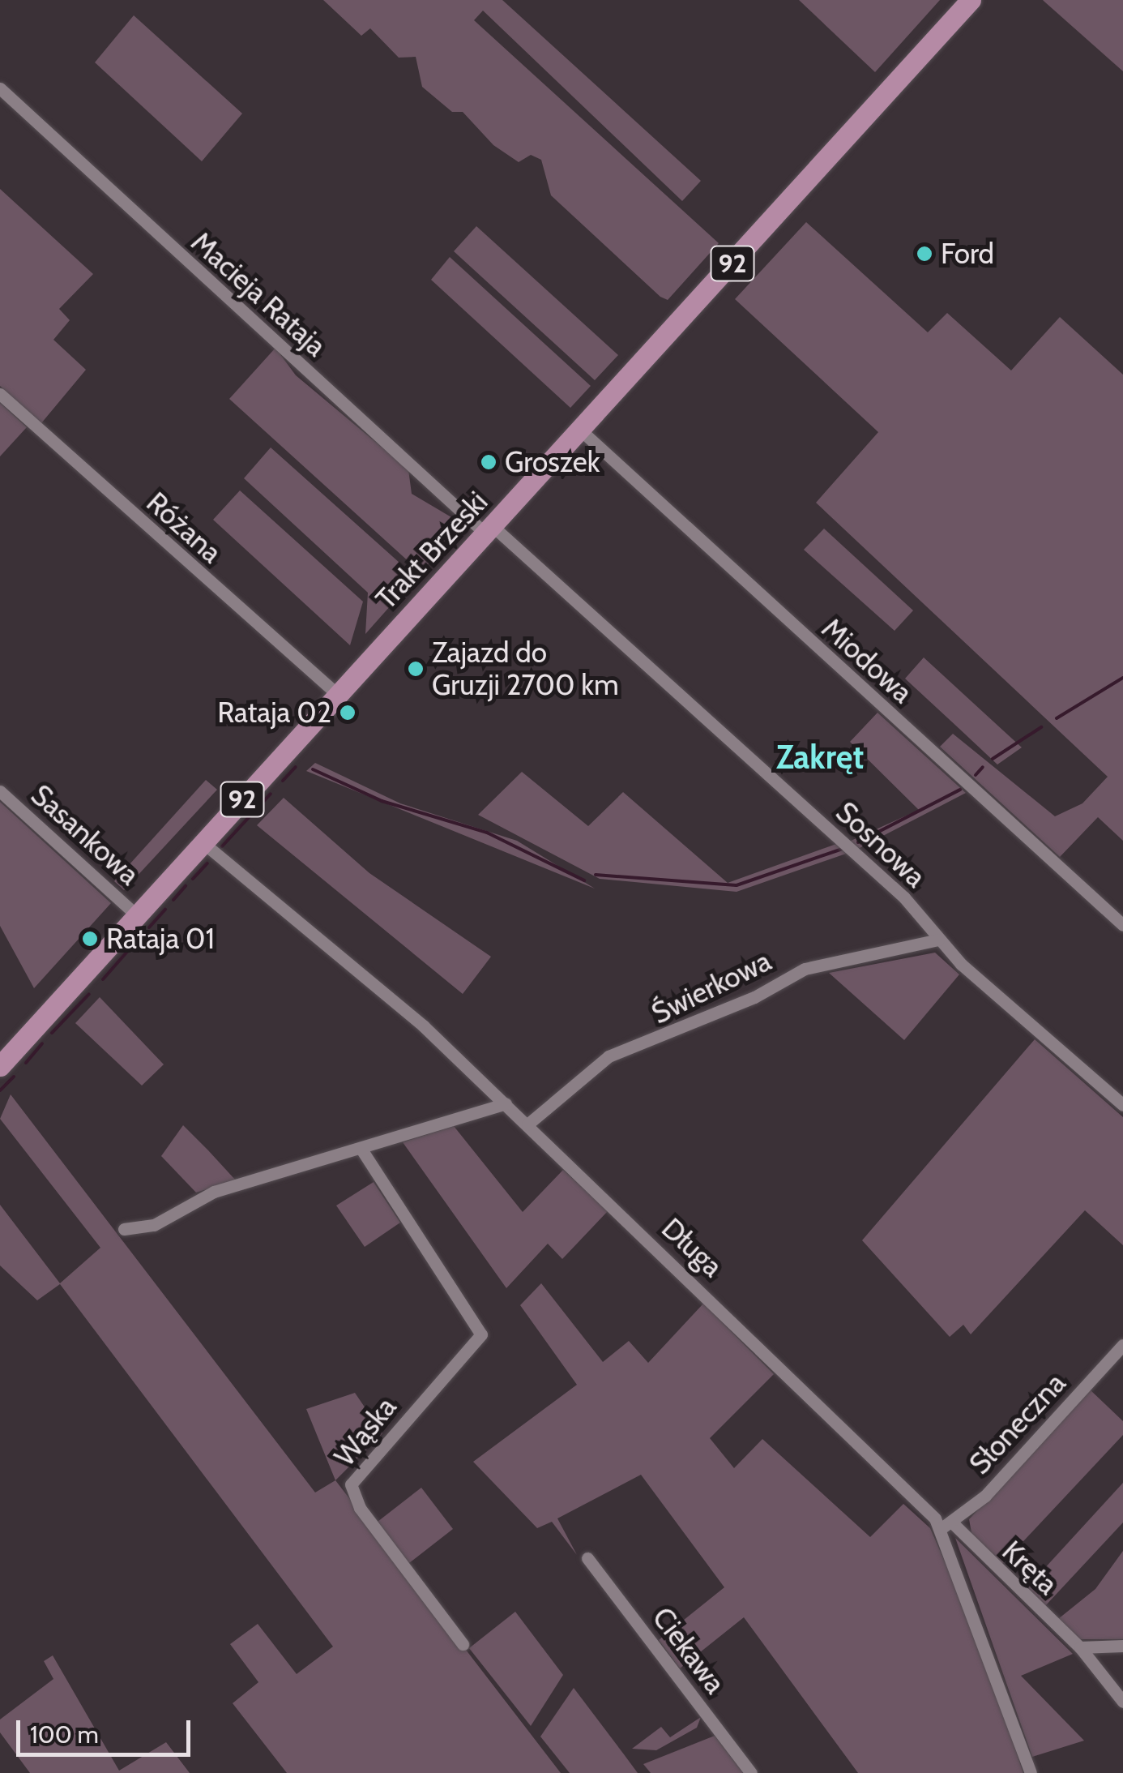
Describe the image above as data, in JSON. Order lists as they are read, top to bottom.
{
  "streets": {
    "main road": ["92", "Trakt Brzeski"],
    "street": [
      "Macieja Rataja",
      "Różana",
      "Miodowa",
      "Sasankowa",
      "Sosnowa",
      "Świerkowa",
      "Długa",
      "Słoneczna",
      "Wąska",
      "Kręta",
      "Ciekawa"
    ]
  },
  "crossings": [
    ["Macieja Rataja", "Trakt Brzeski"],
    ["Macieja Rataja", "Sosnowa"],
    ["Różana", "Trakt Brzeski"],
    ["Trakt Brzeski", "Miodowa"],
    ["Trakt Brzeski", "Sasankowa"],
    ["Trakt Brzeski", "Sosnowa"],
    ["Trakt Brzeski", "Długa"],
    ["Sosnowa", "Świerkowa"],
    ["Świerkowa", "Długa"],
    ["Długa", "Słoneczna"],
    ["Długa", "Kręta"],
    ["Słoneczna", "Kręta"]
  ],
  "districts": ["Zakręt"],
  "places": [
    "Ford",
    "Groszek",
    "Zajazd do Gruzji 2700 km",
    "Rataja 02",
    "Rataja 01"
  ],
  "scale_bar": "100 m"
}
